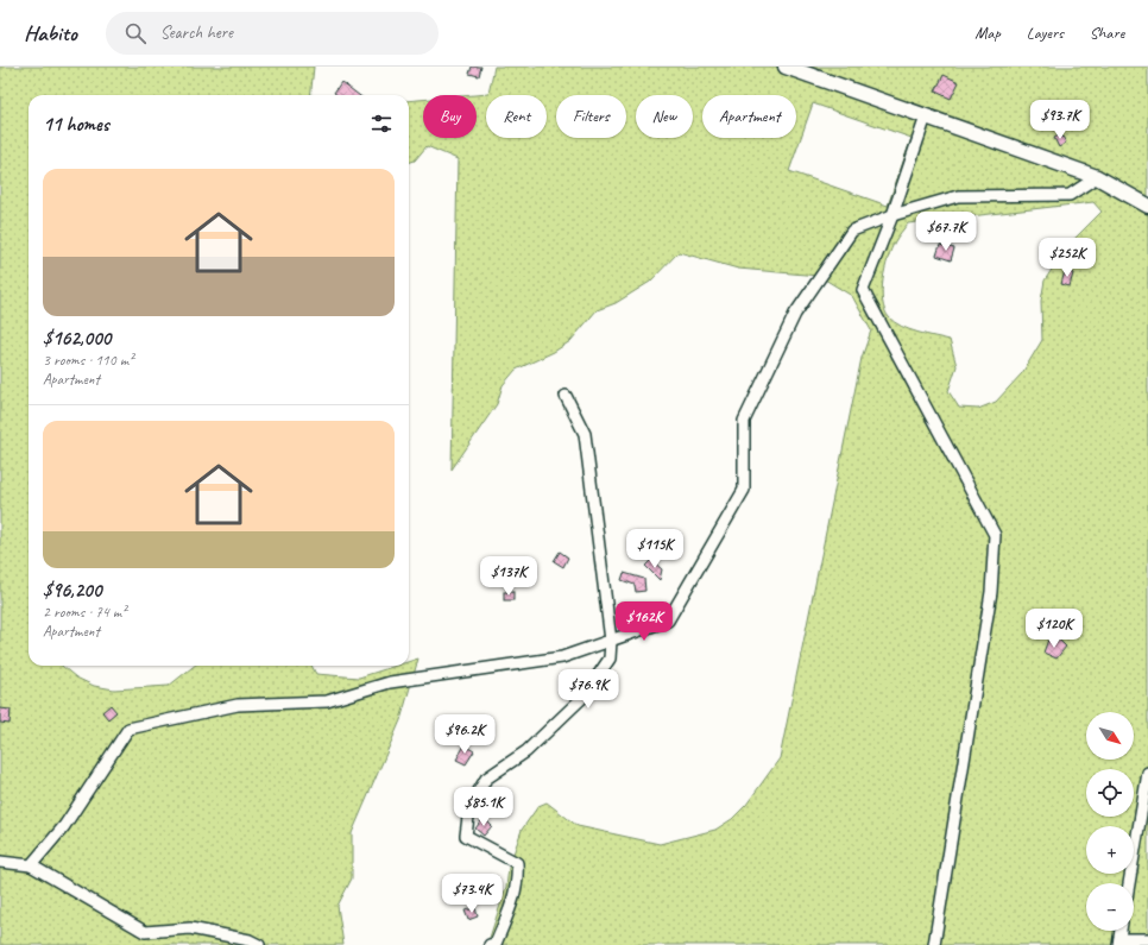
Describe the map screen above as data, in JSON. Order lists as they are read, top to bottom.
{
  "north": "bottom right",
  "page": {
    "header": "Habito",
    "search": "Search here",
    "nav": ["Map", "Layers", "Share"],
    "chip": [
      "Buy",
      "Rent",
      "Filters",
      "New",
      "Apartment"
    ],
    "heading": "11 homes",
    "price": [
      "$93.7K",
      "$67.7K",
      "$252K",
      "$115K",
      "$137K",
      "$162K",
      "$120K",
      "$76.9K",
      "$96.2K",
      "$85.1K",
      "$73.4K"
    ],
    "list": [
      {
        "name": "$162,000",
        "note": "3 rooms · 110 m² · Apartment"
      },
      {
        "name": "$96,200",
        "note": "2 rooms · 74 m² · Apartment"
      }
    ],
    "map_buttons": ["+", "−"]
  }
}
